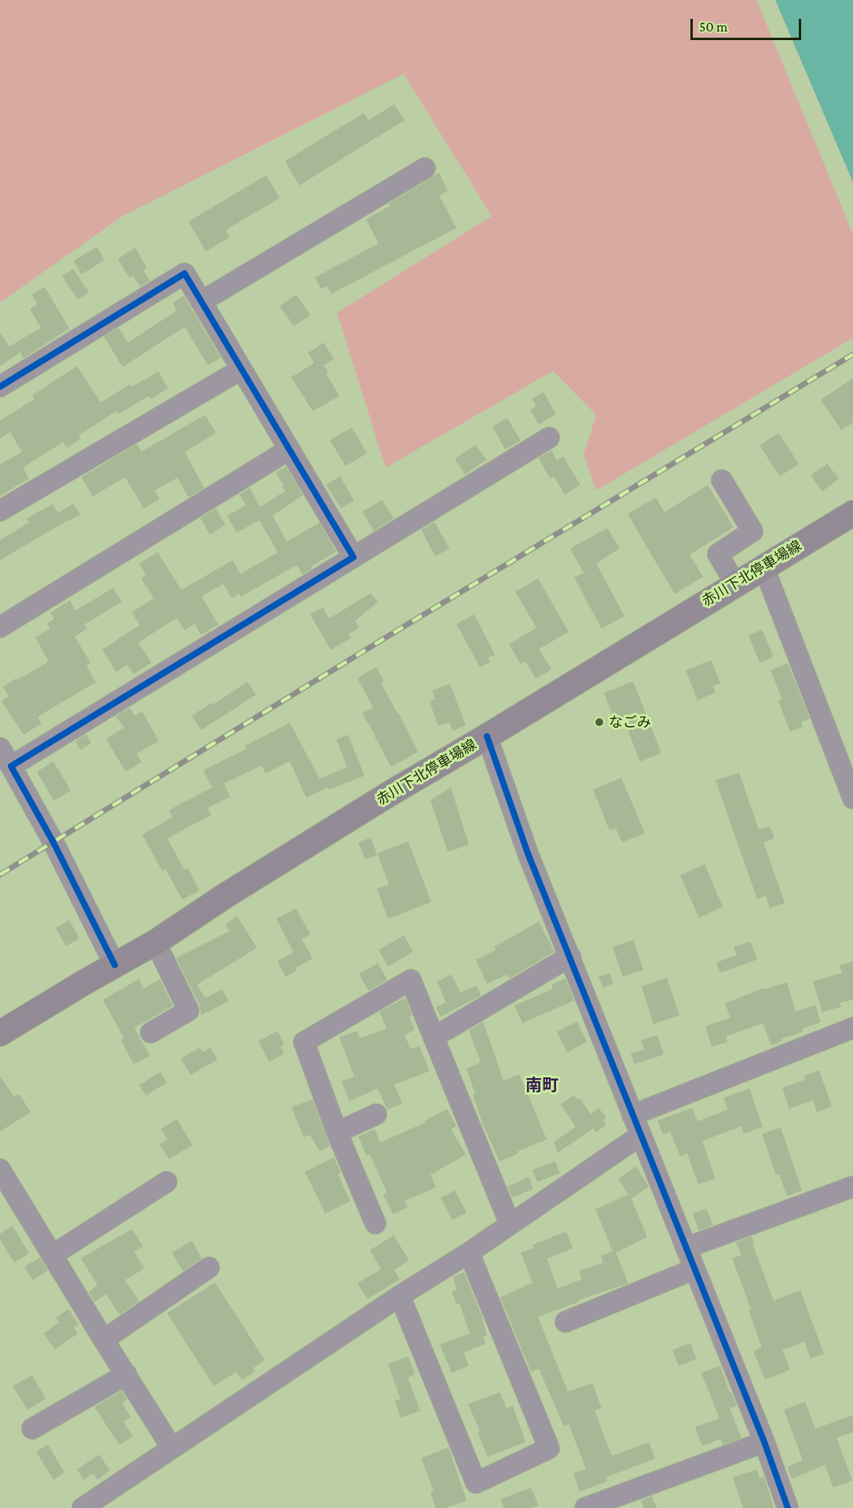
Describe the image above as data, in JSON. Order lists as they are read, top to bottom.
{
  "streets": {
    "main road": ["赤川下北停車場線"]
  },
  "districts": ["南町"],
  "places": ["なごみ"],
  "scale_bar": "50 m"
}
